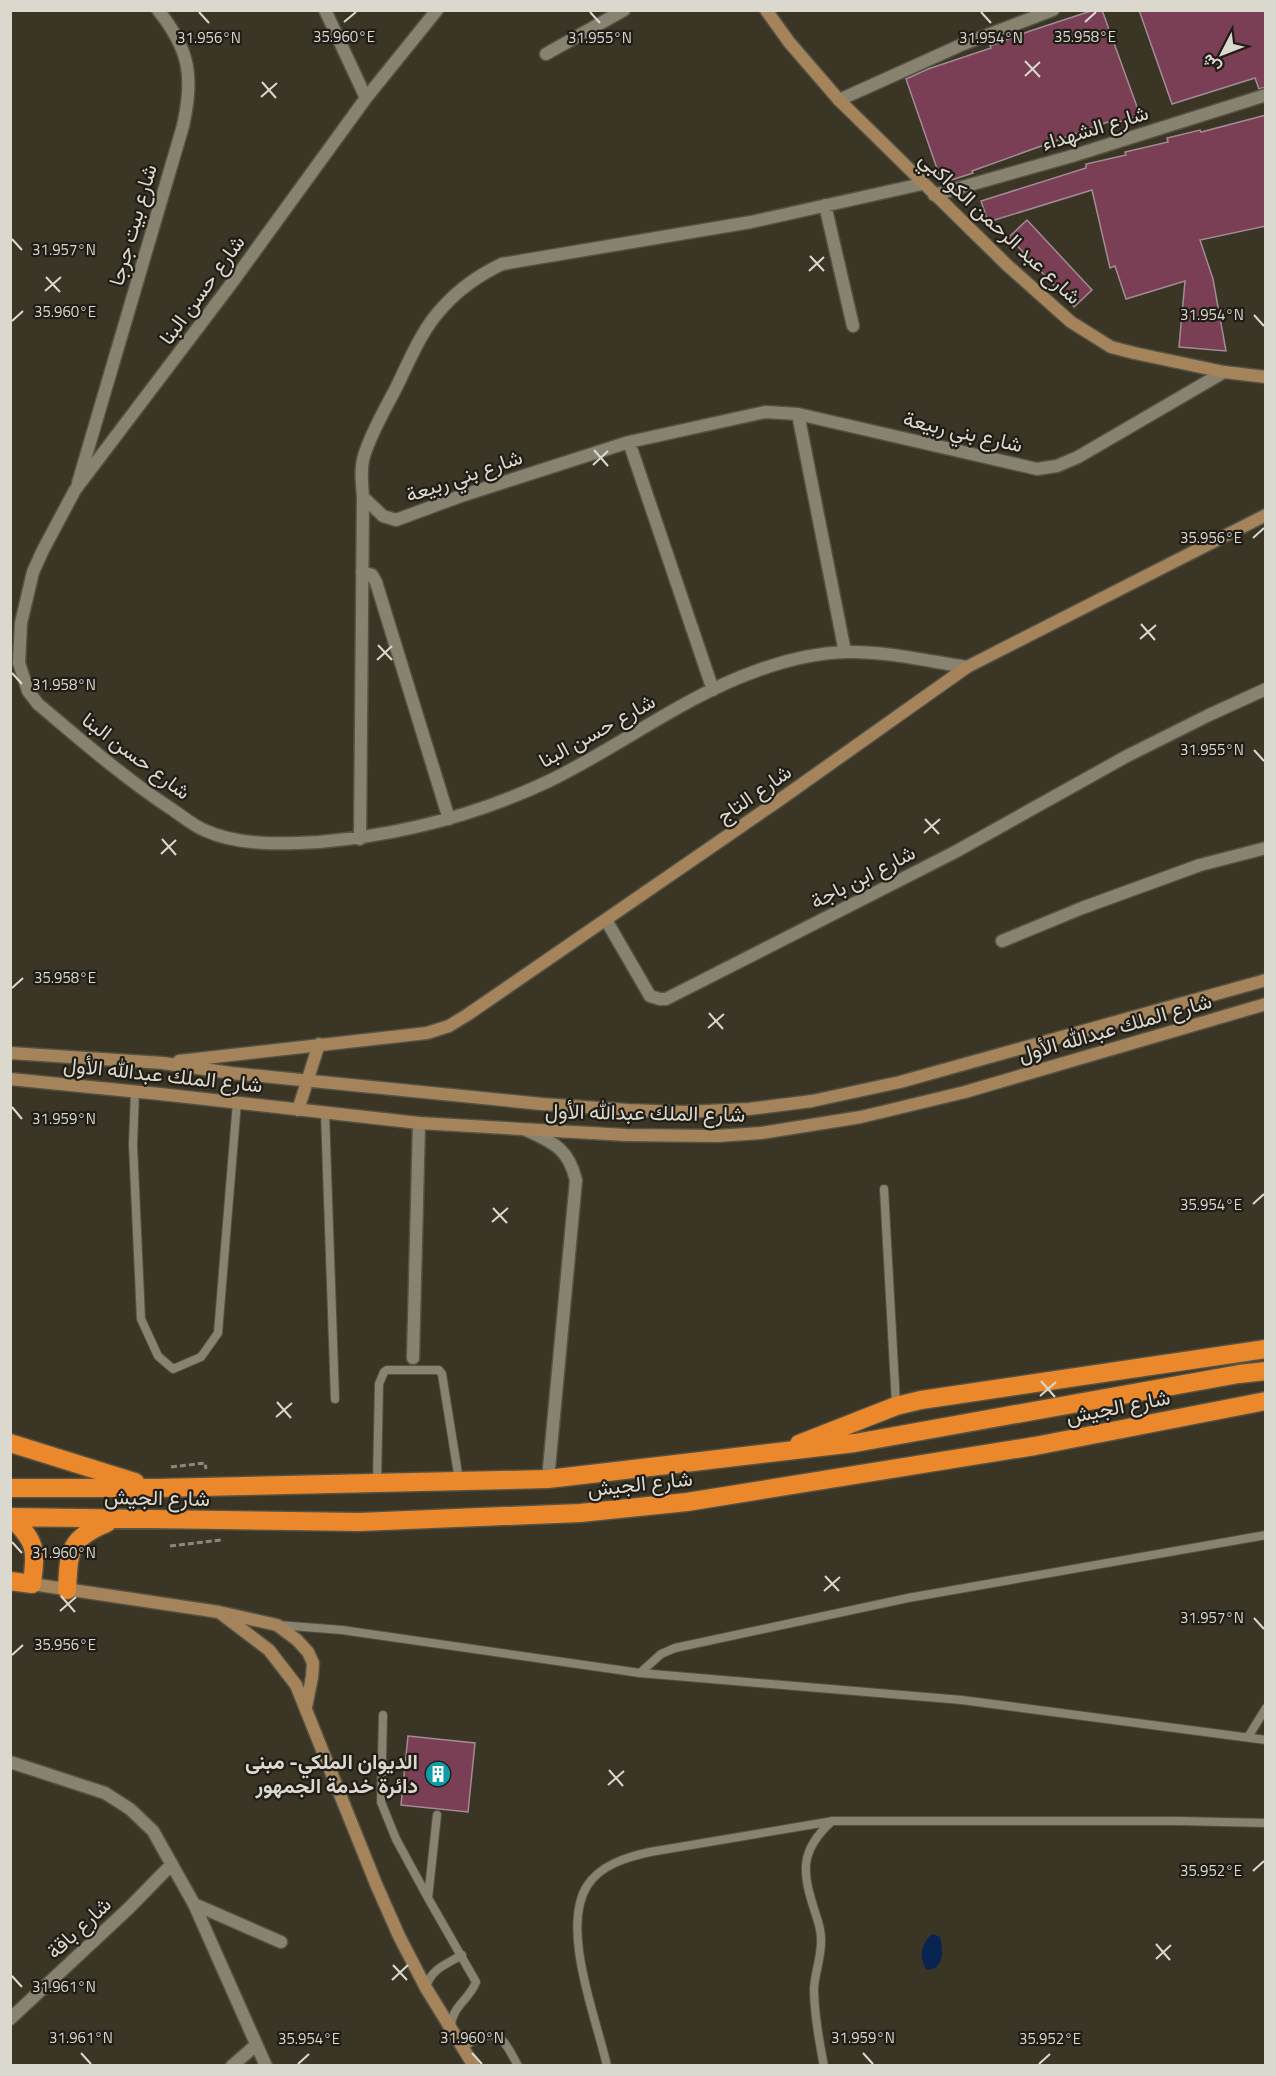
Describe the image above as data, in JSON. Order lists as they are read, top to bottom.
{
  "streets": {
    "highway": ["شارع الجيش"],
    "street": [
      "شارع الشهداء",
      "شارع بيت جرجا",
      "شارع عبد الرحمن الكواكبي",
      "شارع حسن البنا",
      "شارع بني ربيعة",
      "شارع التاج",
      "شارع ابن باجة",
      "شارع الملك عبدالله الأول",
      "شارع باقة"
    ]
  },
  "crossings": [
    ["شارع الشهداء", "شارع عبد الرحمن الكواكبي"],
    ["شارع بيت جرجا", "شارع حسن البنا"],
    ["شارع عبد الرحمن الكواكبي", "شارع بني ربيعة"],
    ["شارع حسن البنا", "شارع التاج"],
    ["شارع التاج", "شارع ابن باجة"],
    ["شارع التاج", "شارع الملك عبدالله الأول"]
  ],
  "places": {
    "building": ["الديوان الملكي- مبنى دائرة خدمة الجمهور"]
  },
  "north": "bottom left",
  "coordinates": [
    "35.960°E",
    "35.958°E",
    "31.956°N",
    "31.955°N",
    "31.954°N",
    "31.957°N",
    "35.956°E",
    "31.958°N",
    "31.959°N",
    "35.954°E",
    "31.960°N",
    "35.952°E",
    "31.961°N"
  ]
}
